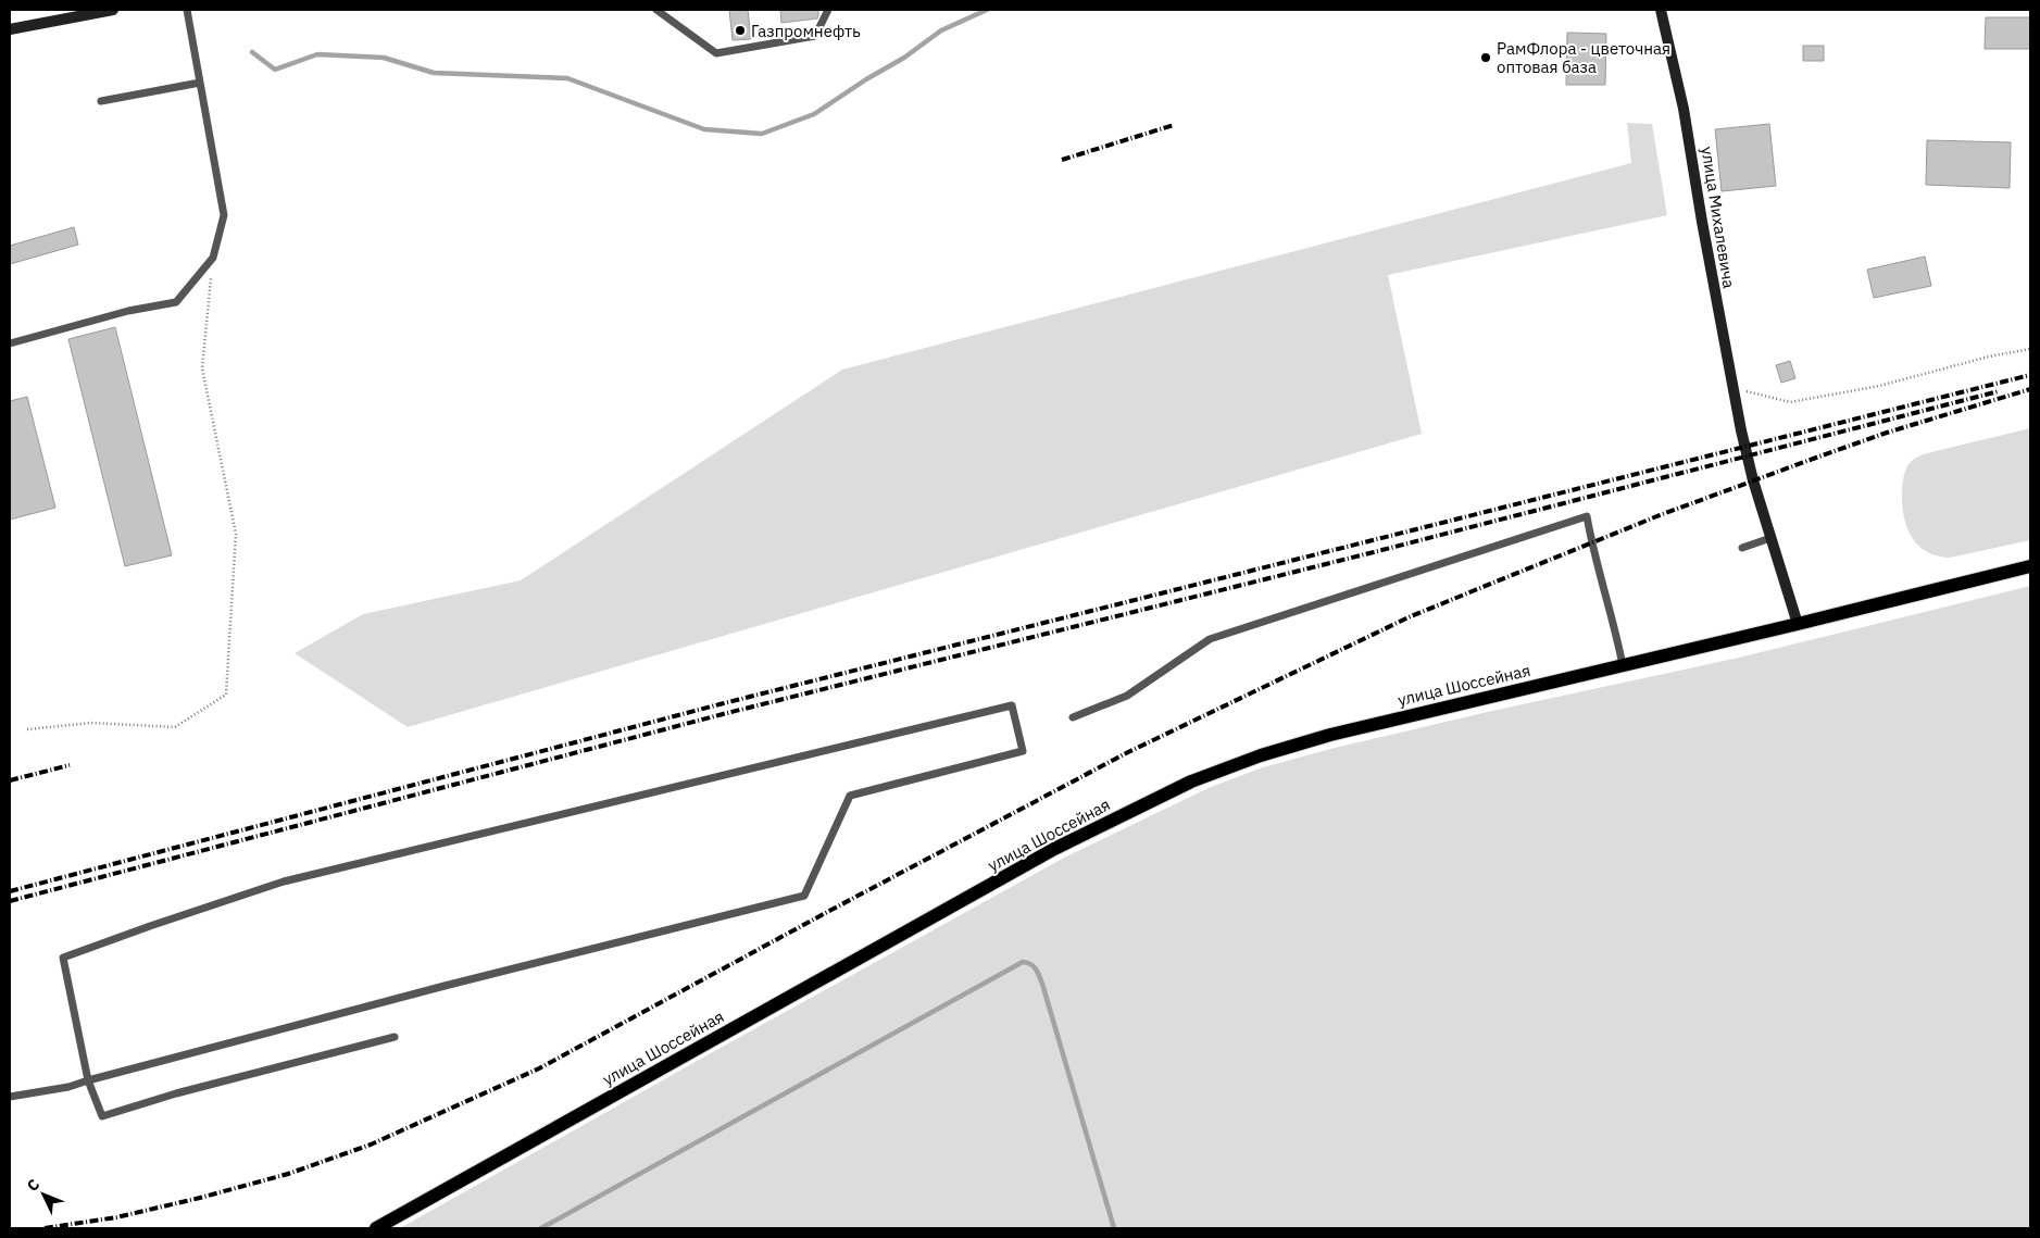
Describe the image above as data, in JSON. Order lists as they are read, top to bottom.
{
  "streets": {
    "main road": ["улица Михалевича", "улица Шоссейная"]
  },
  "crossings": [
    ["улица Михалевича", "улица Шоссейная"]
  ],
  "places": ["Газпромнефть", "РамФлора - цветочная оптовая база"],
  "north": "top left"
}
